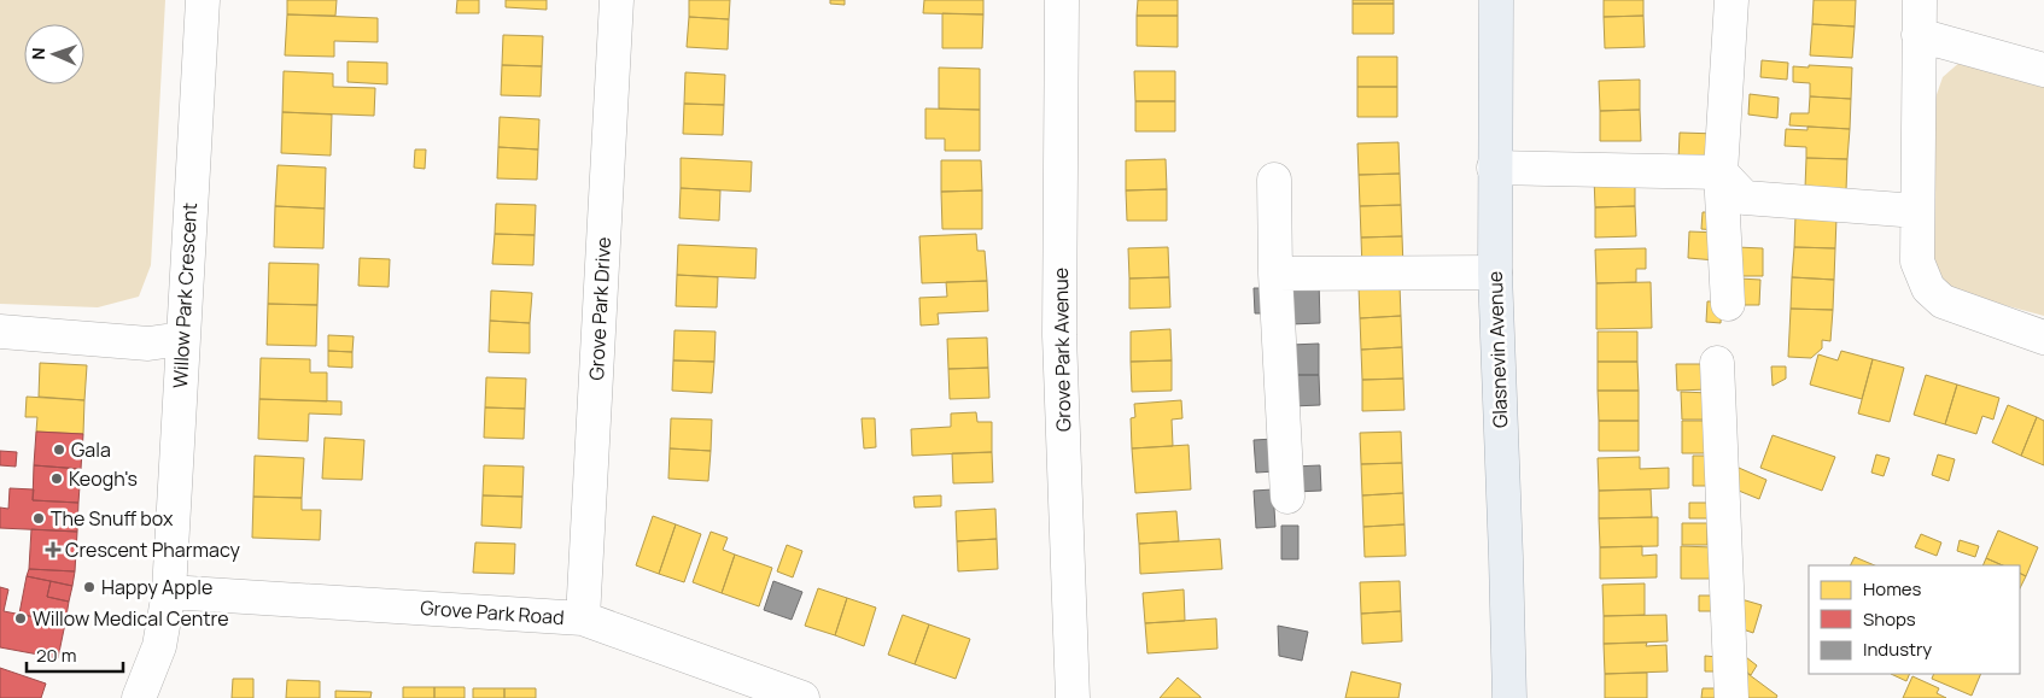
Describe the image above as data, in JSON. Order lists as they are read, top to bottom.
{
  "streets": {
    "main road": ["Glasnevin Avenue"],
    "street": [
      "Willow Park Crescent",
      "Grove Park Drive",
      "Grove Park Avenue",
      "Grove Park Road"
    ]
  },
  "crossings": [
    ["Willow Park Crescent", "Grove Park Road"],
    ["Grove Park Drive", "Grove Park Road"]
  ],
  "places": {
    "other": [
      "Gala",
      "Keogh's",
      "The Snuff box",
      "Happy Apple",
      "Willow Medical Centre"
    ],
    "health": ["Crescent Pharmacy"]
  },
  "legend": ["Homes", "Shops", "Industry"],
  "scale_bar": "20 m",
  "north": "left"
}
